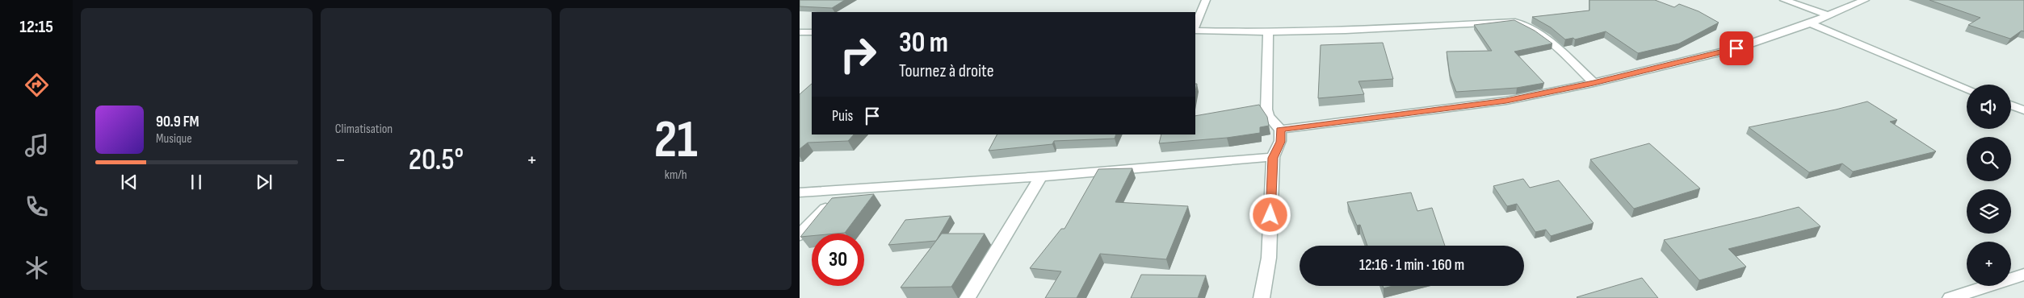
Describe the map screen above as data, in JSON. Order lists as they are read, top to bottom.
{
  "page": {
    "tabs": "12:15",
    "tile": [
      "Climatisation",
      ["21", "km/h"]
    ],
    "turn": ["30 m", "Tournez à droite"],
    "map_buttons": "+",
    "then": "Puis",
    "song": ["90.9 FM", "Musique"],
    "heat": ["−", "20.5°", "+"],
    "limit": "30",
    "trip": "12:16 · 1 min · 160 m"
  }
}
